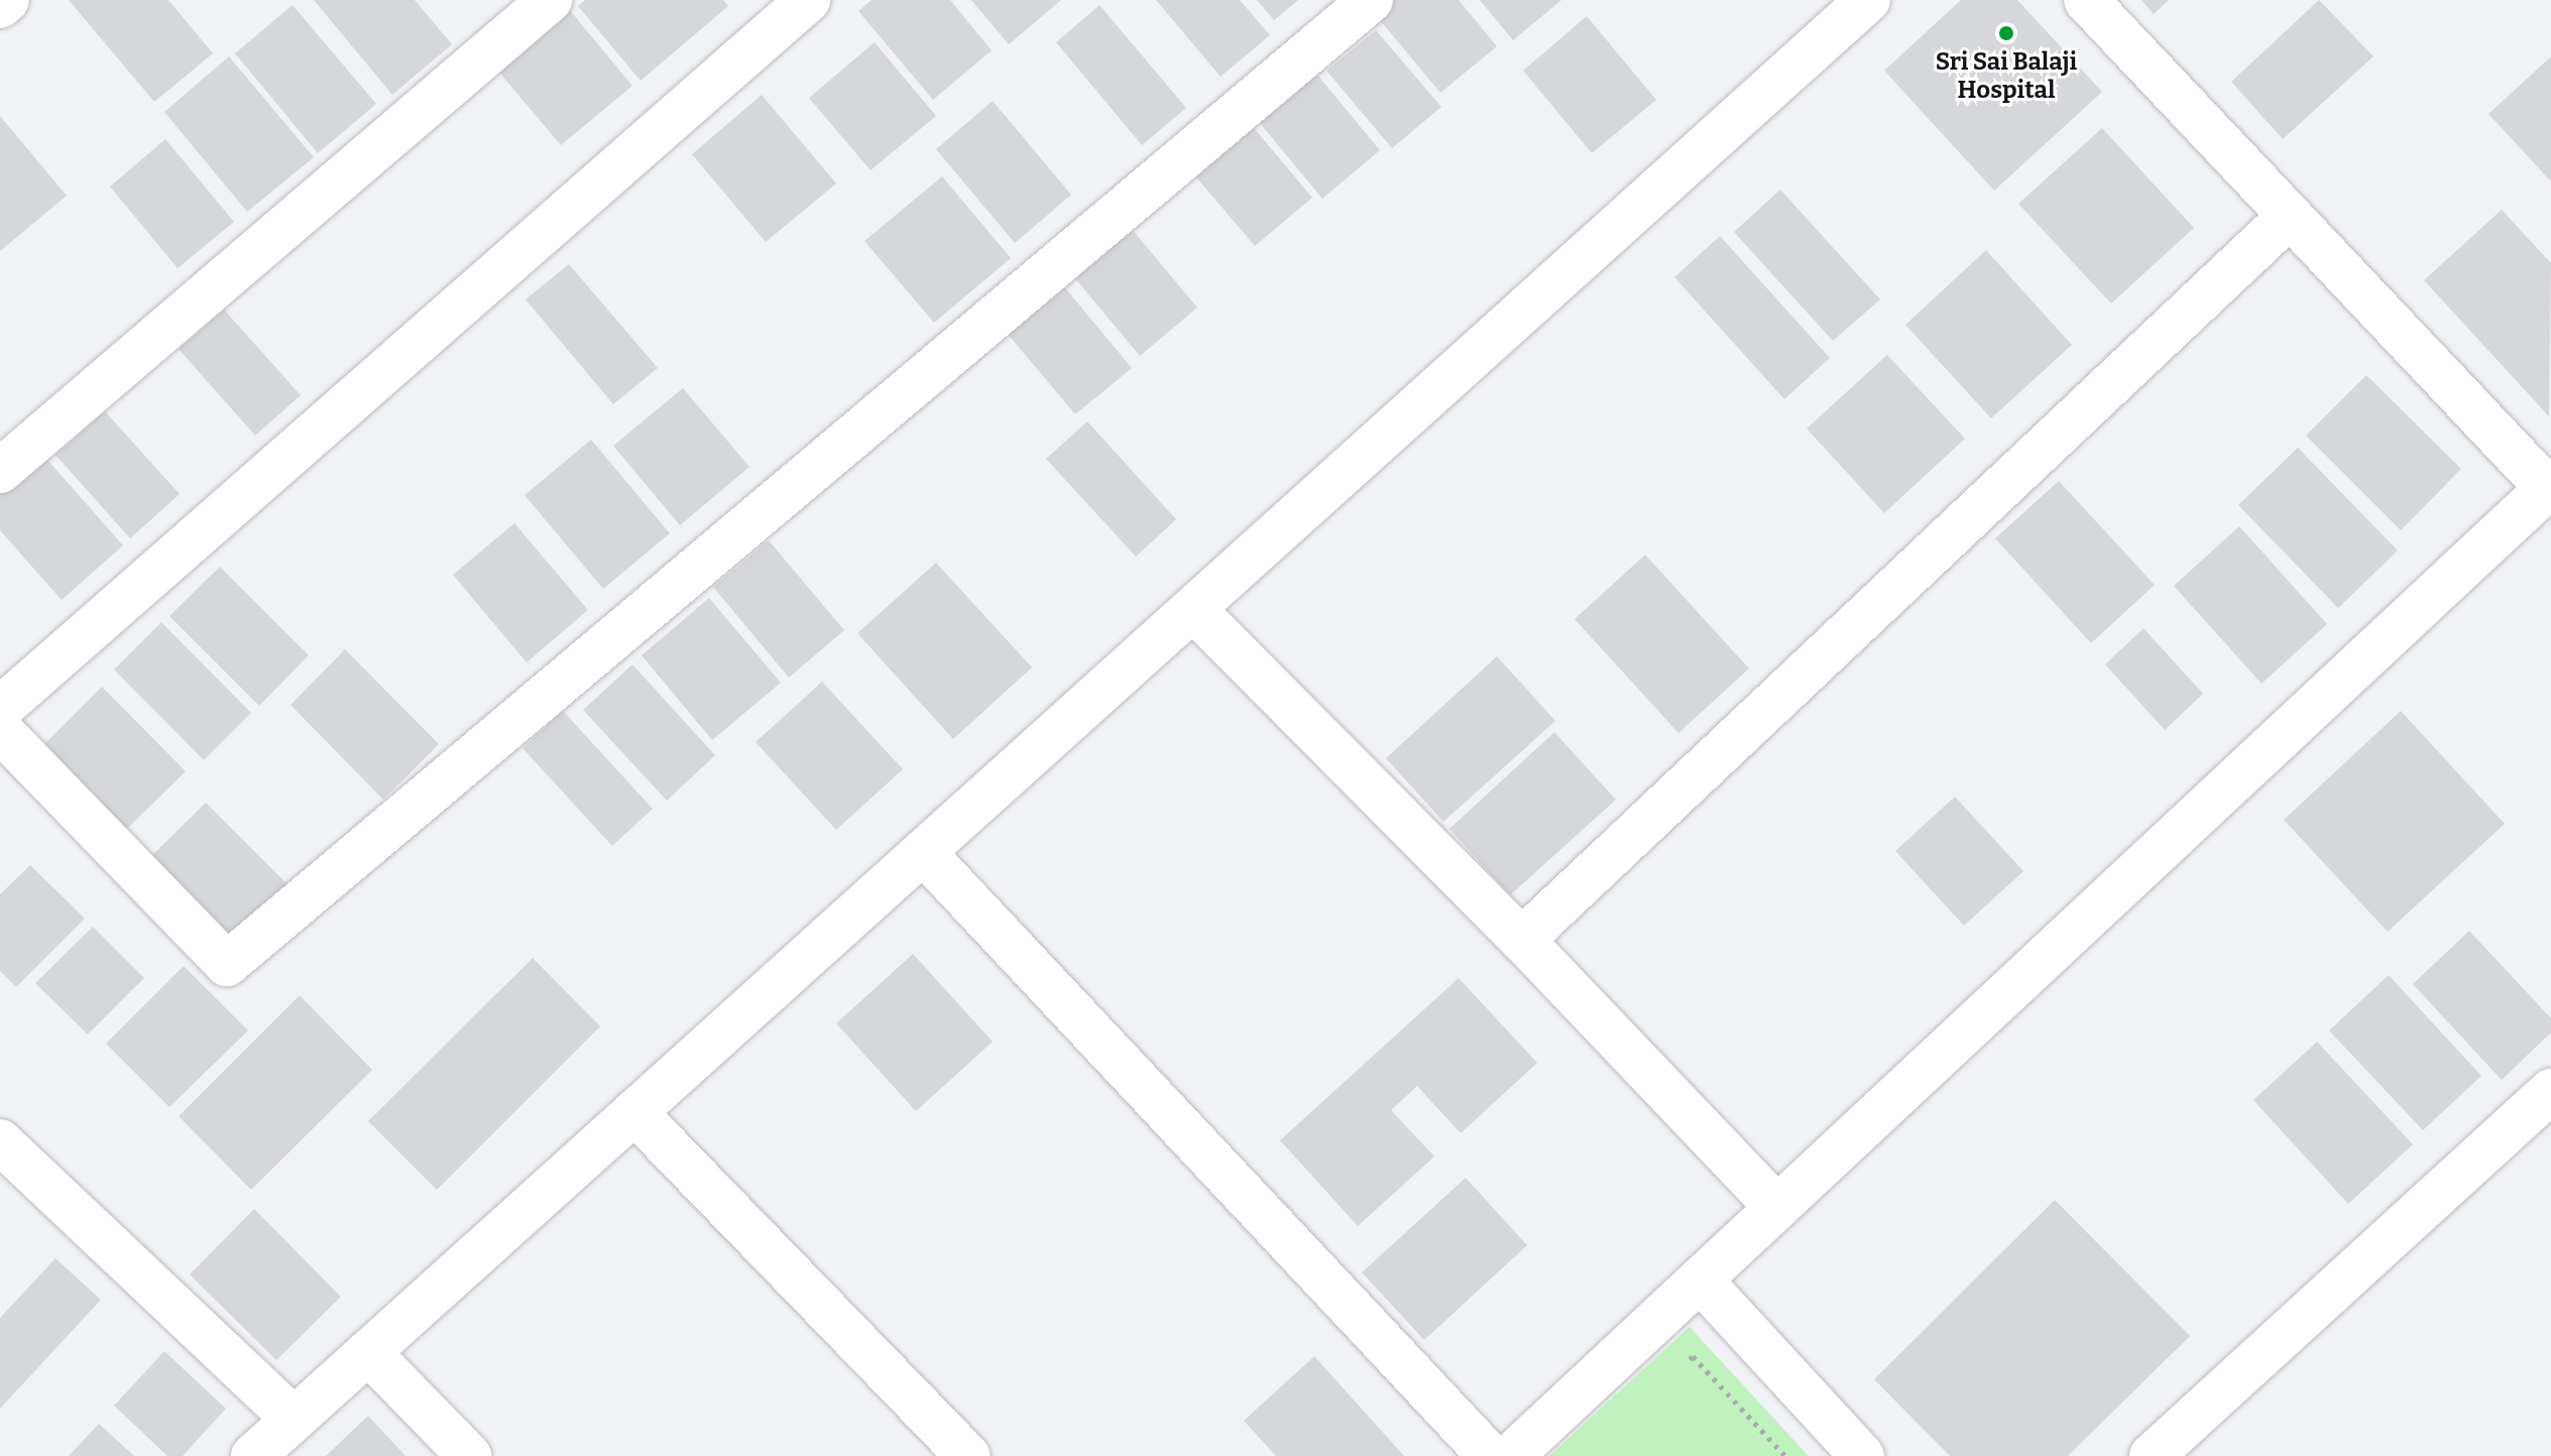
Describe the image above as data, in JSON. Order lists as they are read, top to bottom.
{
  "places": ["Sri Sai Balaji Hospital"]
}
